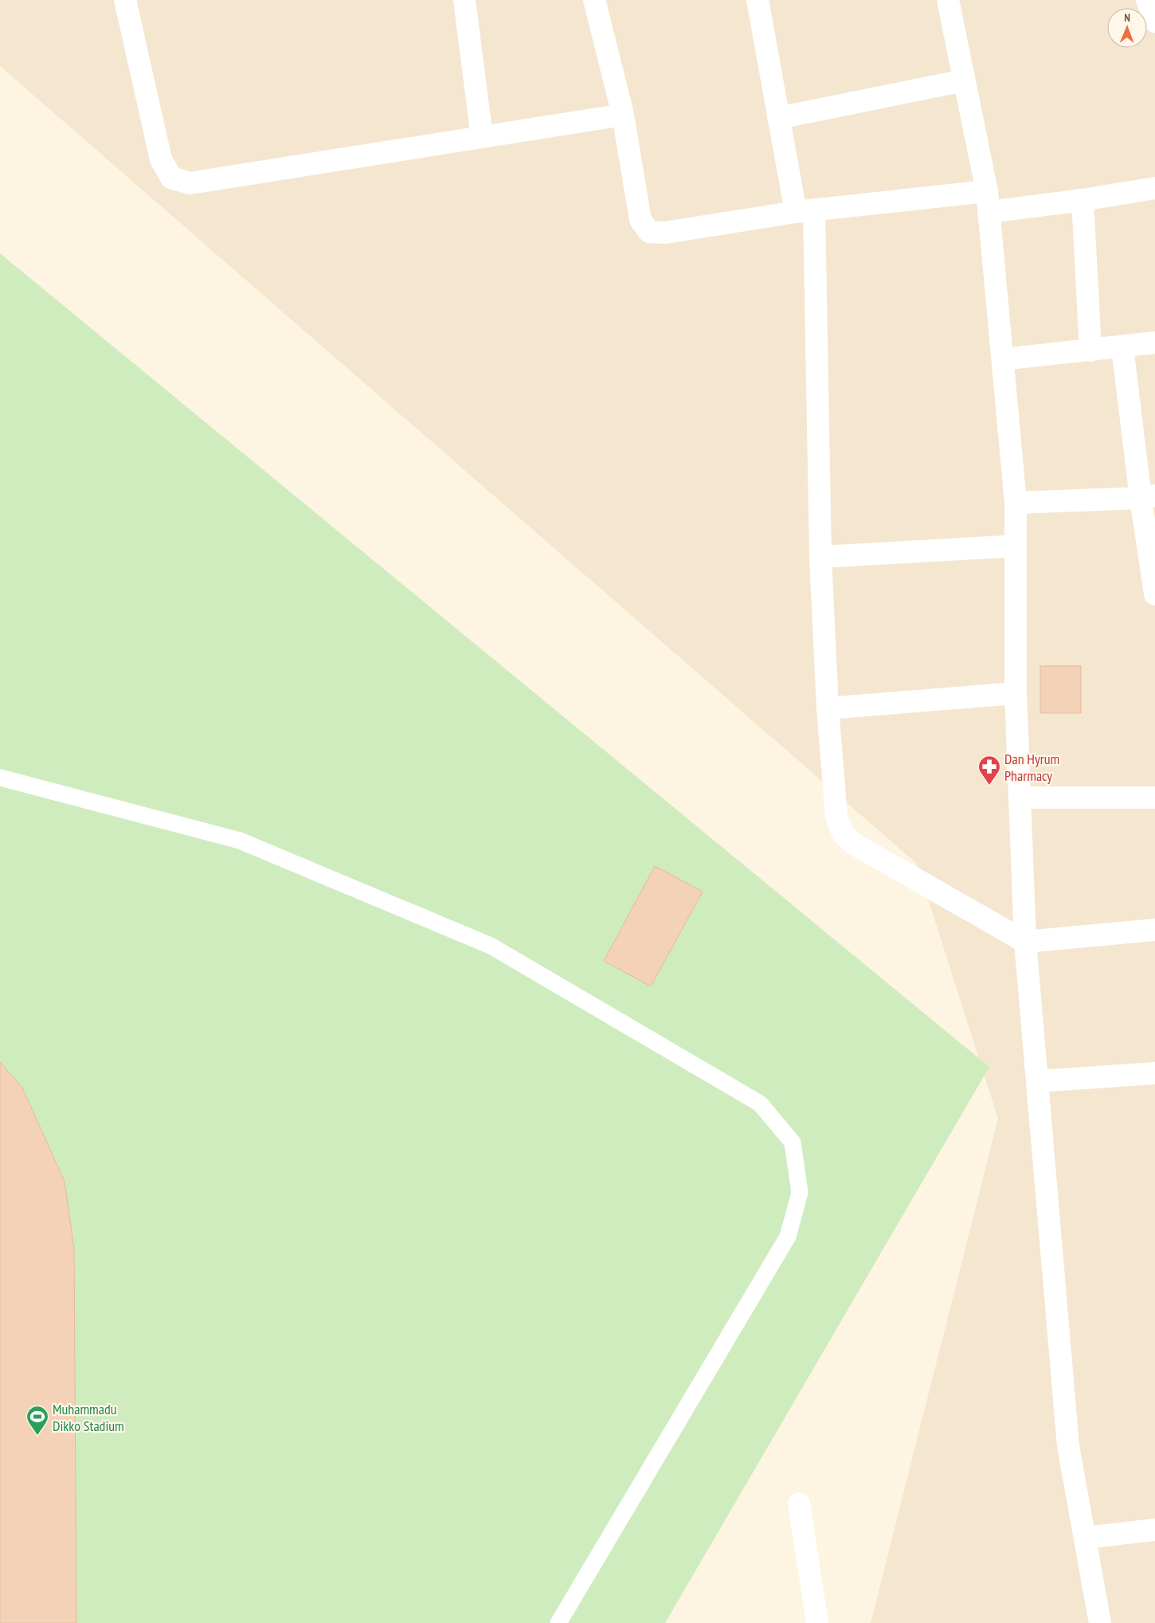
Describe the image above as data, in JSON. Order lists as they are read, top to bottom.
{
  "places": {
    "pharmacy": ["Dan Hyrum Pharmacy"],
    "sports": ["Muhammadu Dikko Stadium"]
  },
  "north": "top"
}
